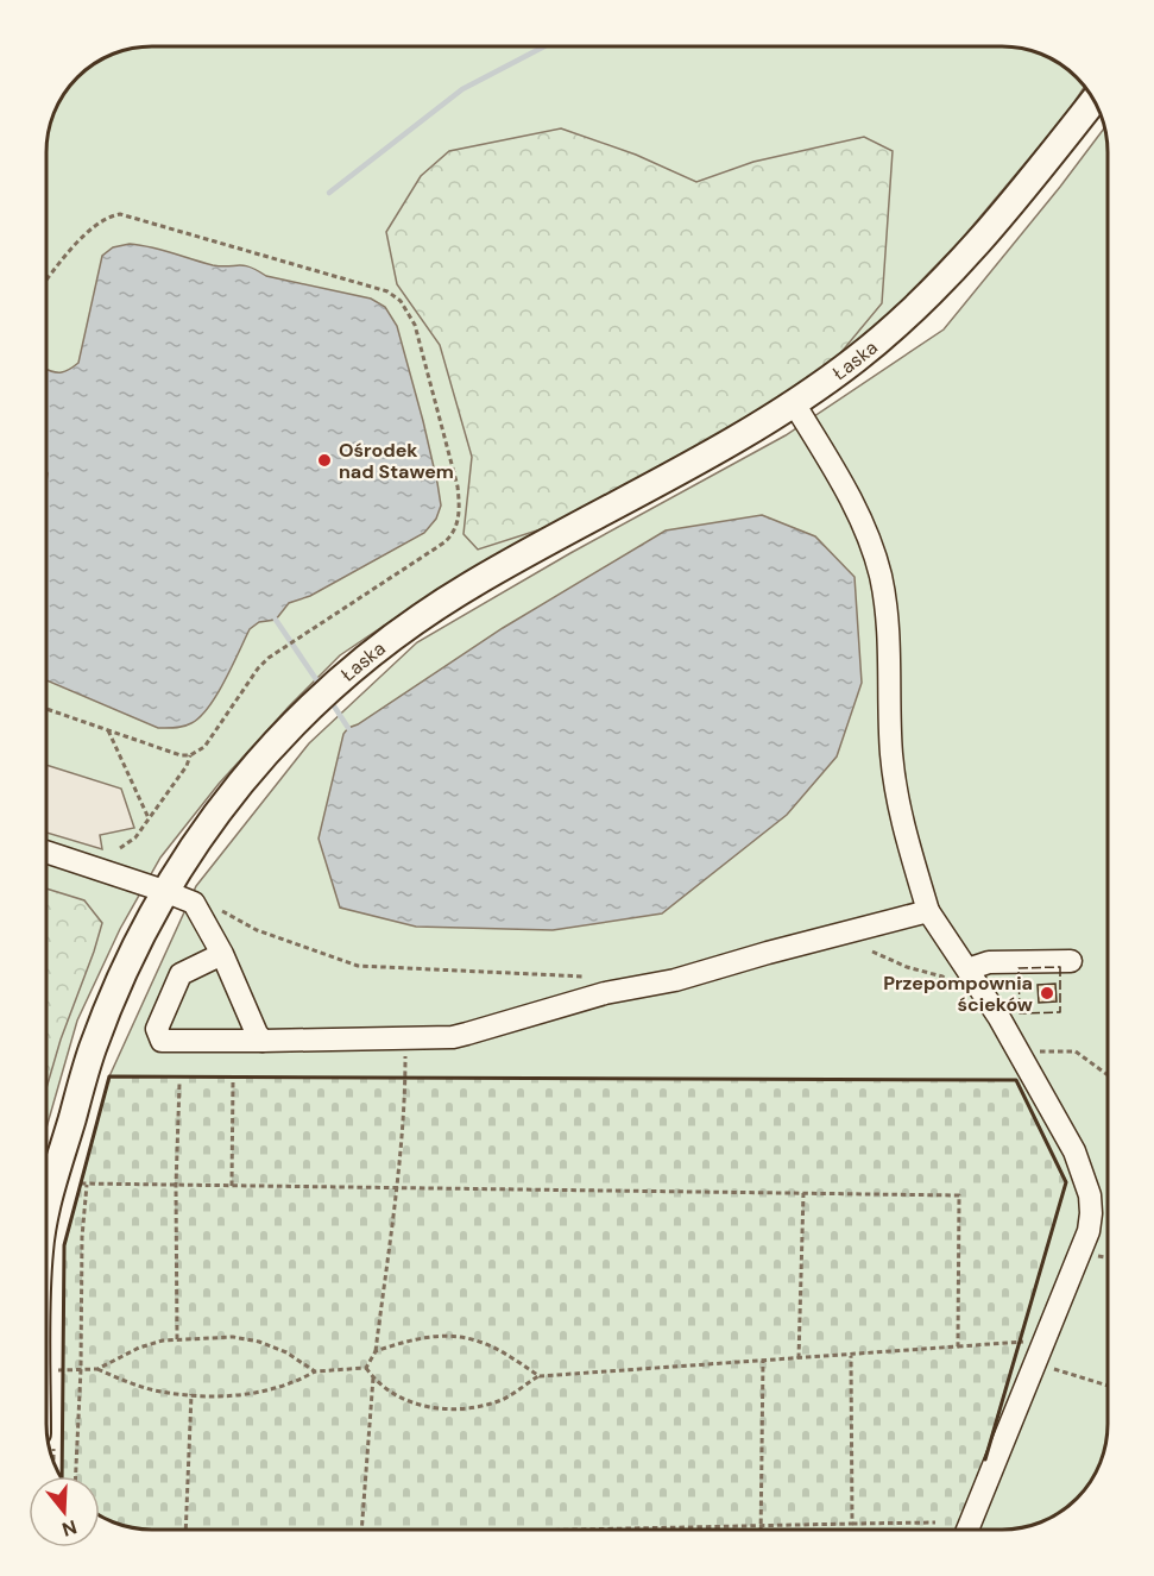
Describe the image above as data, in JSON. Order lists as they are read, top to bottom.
{
  "streets": {
    "main road": ["Łaska"]
  },
  "places": ["Ośrodek nad Stawem", "Przepompownia ścieków"],
  "north": "bottom"
}
